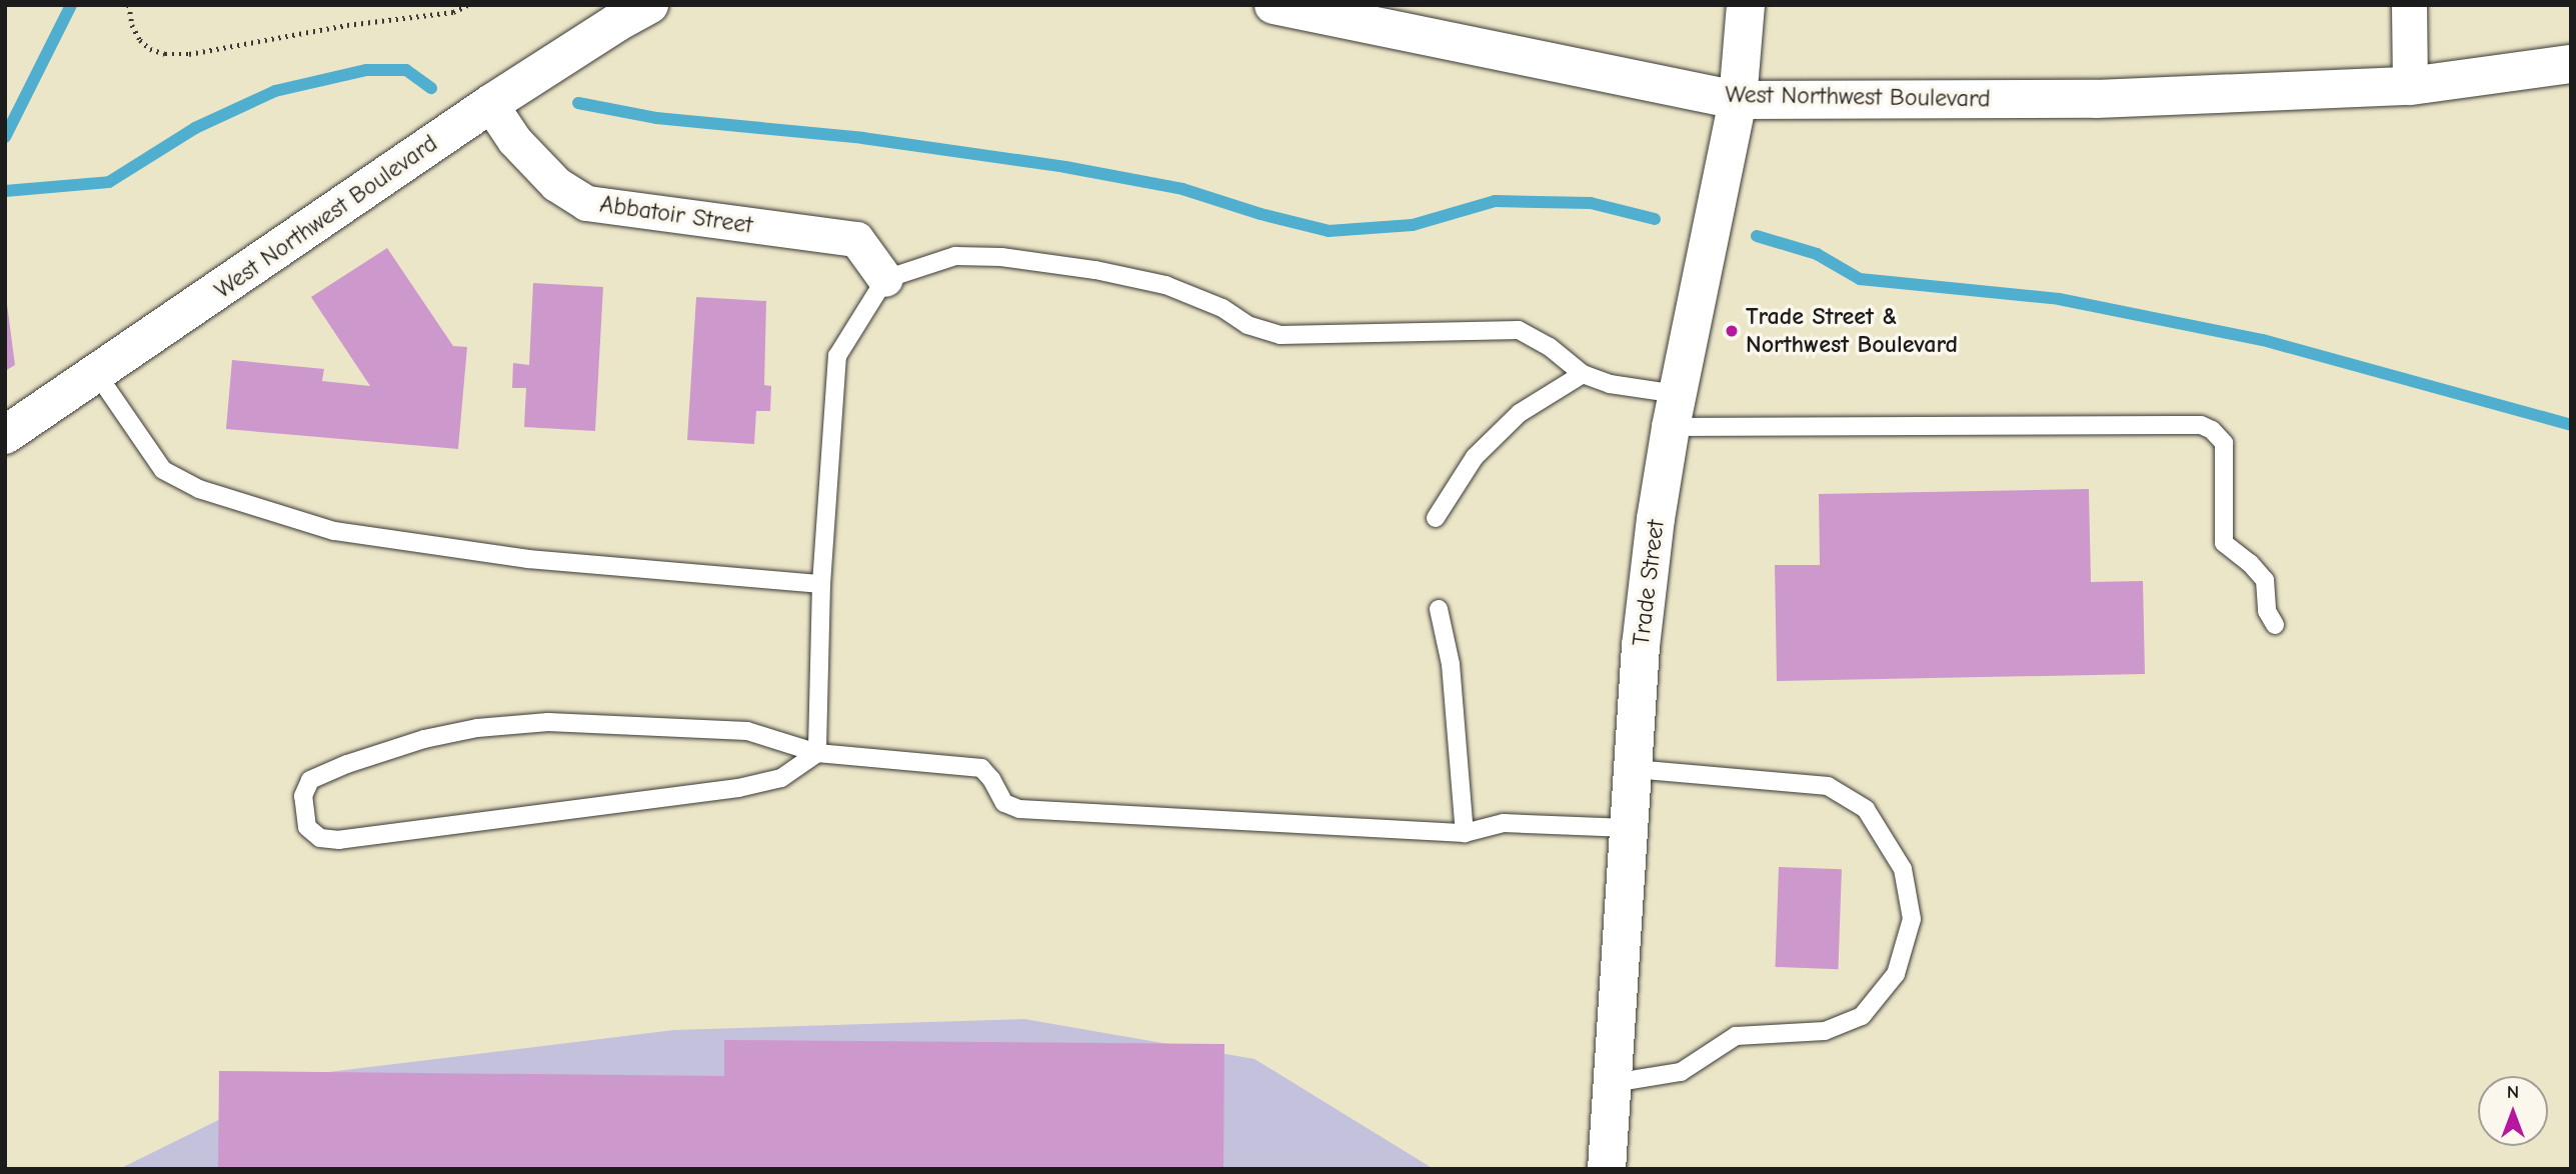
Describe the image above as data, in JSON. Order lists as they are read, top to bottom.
{
  "streets": {
    "main road": ["West Northwest Boulevard", "Trade Street"],
    "street": ["Abbatoir Street"]
  },
  "crossings": [
    ["West Northwest Boulevard", "Abbatoir Street"],
    ["West Northwest Boulevard", "Trade Street"]
  ],
  "places": ["Trade Street & Northwest Boulevard"],
  "north": "top"
}
